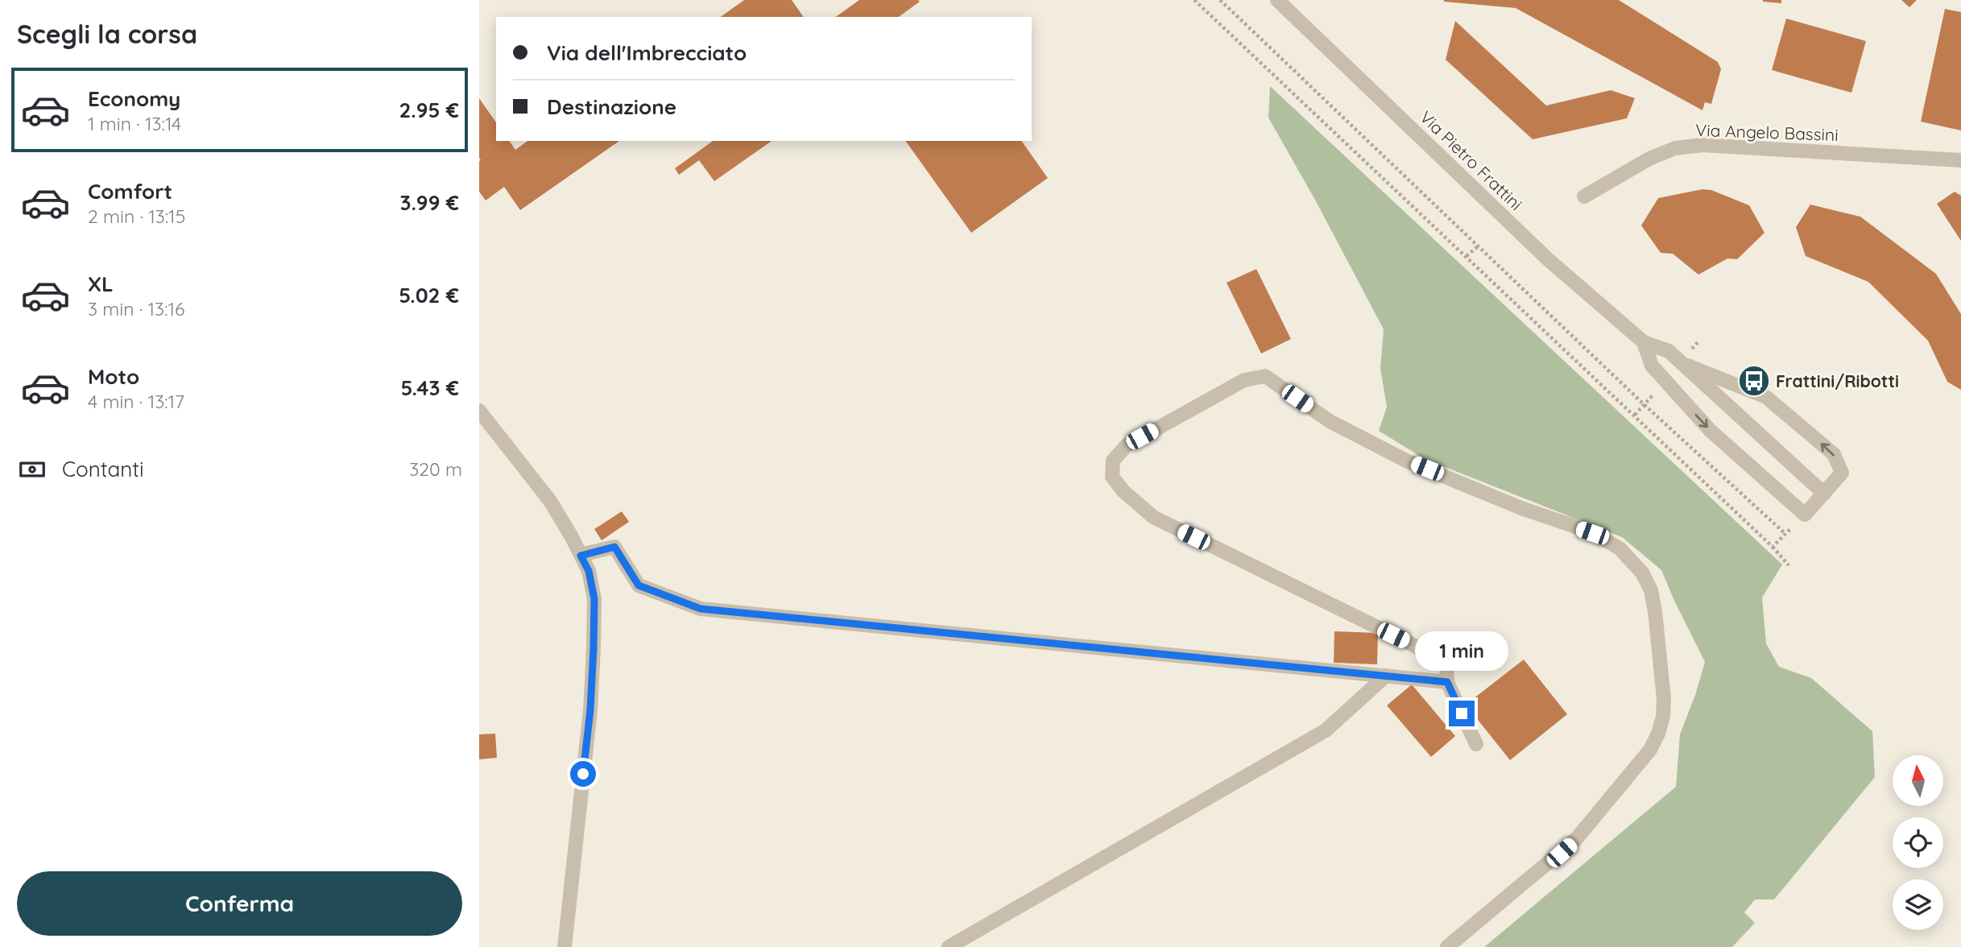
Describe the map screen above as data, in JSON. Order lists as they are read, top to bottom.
{
  "streets": {
    "street": ["Via Angelo Bassini", "Via Pietro Frattini"]
  },
  "places": {
    "bus stop": ["Frattini/Ribotti"]
  },
  "north": "top",
  "page": {
    "heading": "Scegli la corsa",
    "banner": ["Via dell'Imbrecciato", "Destinazione"],
    "list": [
      {
        "name": "Economy",
        "note": "1 min · 13:14",
        "value": "2.95 €"
      },
      {
        "name": "Comfort",
        "note": "2 min · 13:15",
        "value": "3.99 €"
      },
      {
        "name": "XL",
        "note": "3 min · 13:16",
        "value": "5.02 €"
      },
      {
        "name": "Moto",
        "note": "4 min · 13:17",
        "value": "5.43 €"
      }
    ],
    "pay": ["Contanti", "320 m"],
    "bubble": "1 min",
    "buttons": "Conferma"
  }
}
